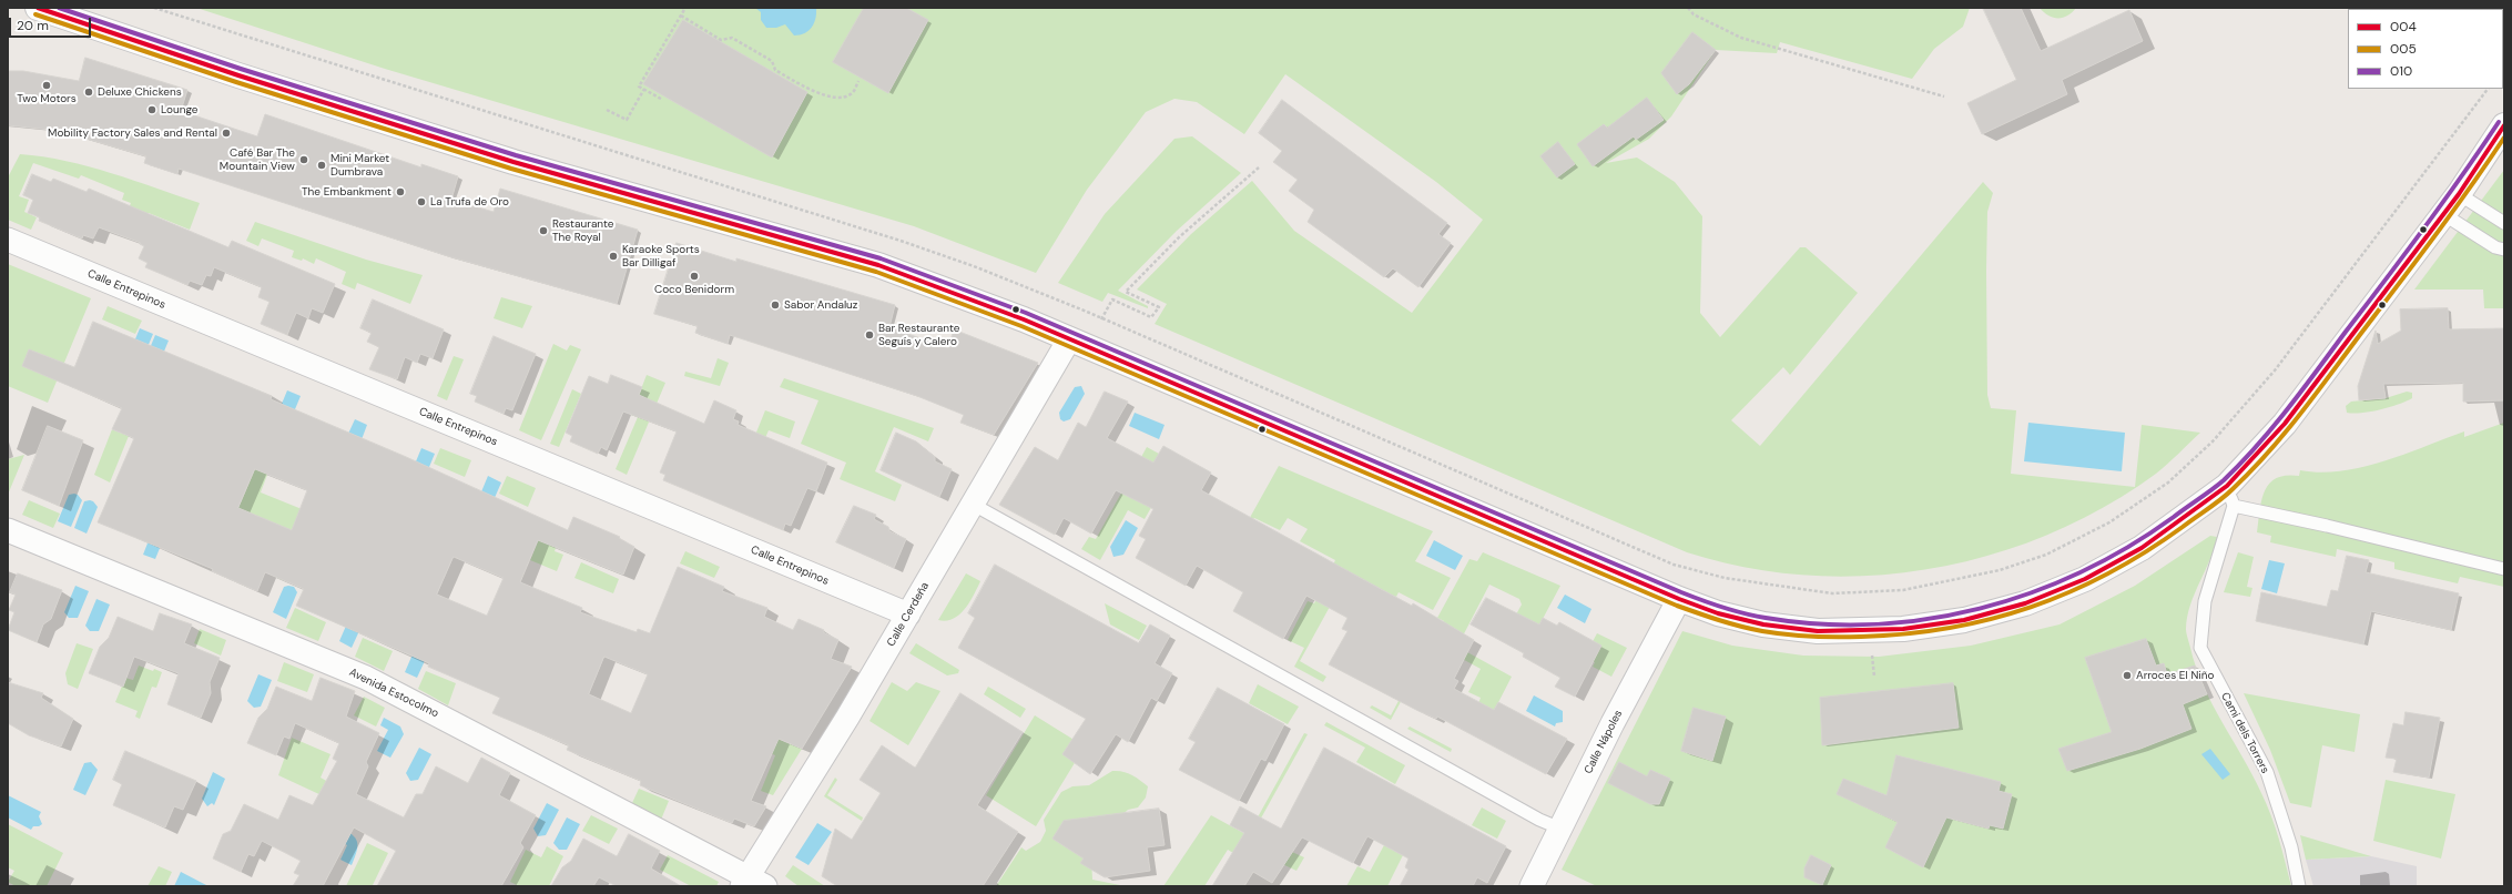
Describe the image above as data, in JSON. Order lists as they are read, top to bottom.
{
  "streets": {
    "street": [
      "Calle Entrepinos",
      "Calle Cerdeña",
      "Avenida Estocolmo",
      "Calle Nápoles"
    ],
    "lane": ["Cami dels Torrers"]
  },
  "crossings": [
    ["Calle Entrepinos", "Calle Cerdeña"],
    ["Calle Cerdeña", "Avenida Estocolmo"]
  ],
  "places": [
    "Two Motors",
    "Deluxe Chickens",
    "Lounge",
    "Mobility Factory Sales and Rental",
    "Café Bar The Mountain View",
    "Mini Market Dumbrava",
    "The Embankment",
    "La Trufa de Oro",
    "Restaurante The Royal",
    "Karaoke Sports Bar Dilligaf",
    "Coco Benidorm",
    "Sabor Andaluz",
    "Bar Restaurante Seguís y Calero",
    "Arroces El Niño"
  ],
  "lines": ["transit line 004", "transit line 010", "transit line 005"],
  "legend": ["004", "005", "010"],
  "scale_bar": "20 m"
}
